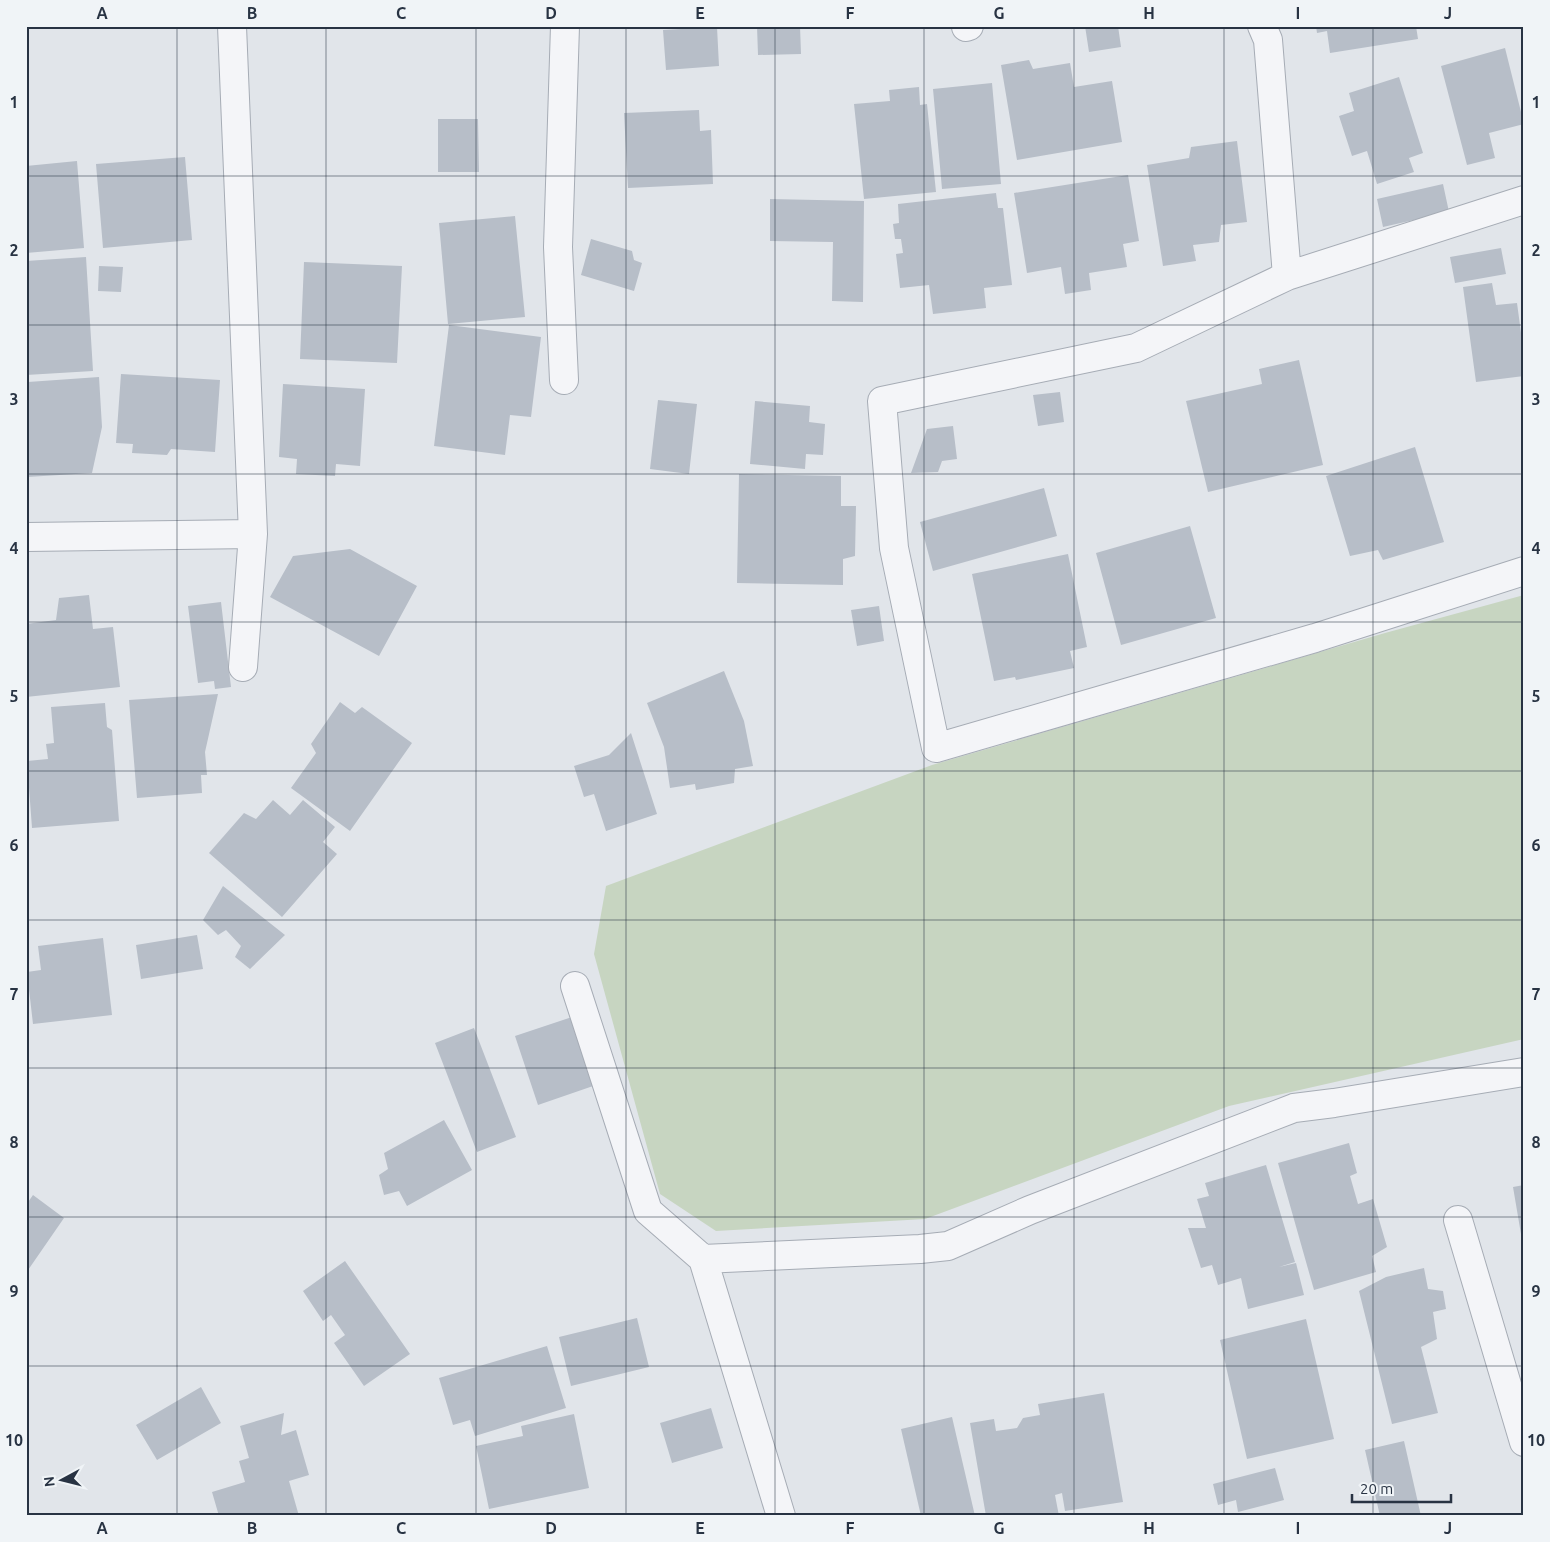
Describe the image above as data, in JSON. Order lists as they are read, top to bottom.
{
  "scale_bar": "20 m",
  "north": "left",
  "grid": {
    "columns": [
      "A",
      "B",
      "C",
      "D",
      "E",
      "F",
      "G",
      "H",
      "I",
      "J"
    ],
    "rows": [
      "1",
      "2",
      "3",
      "4",
      "5",
      "6",
      "7",
      "8",
      "9",
      "10"
    ]
  }
}
